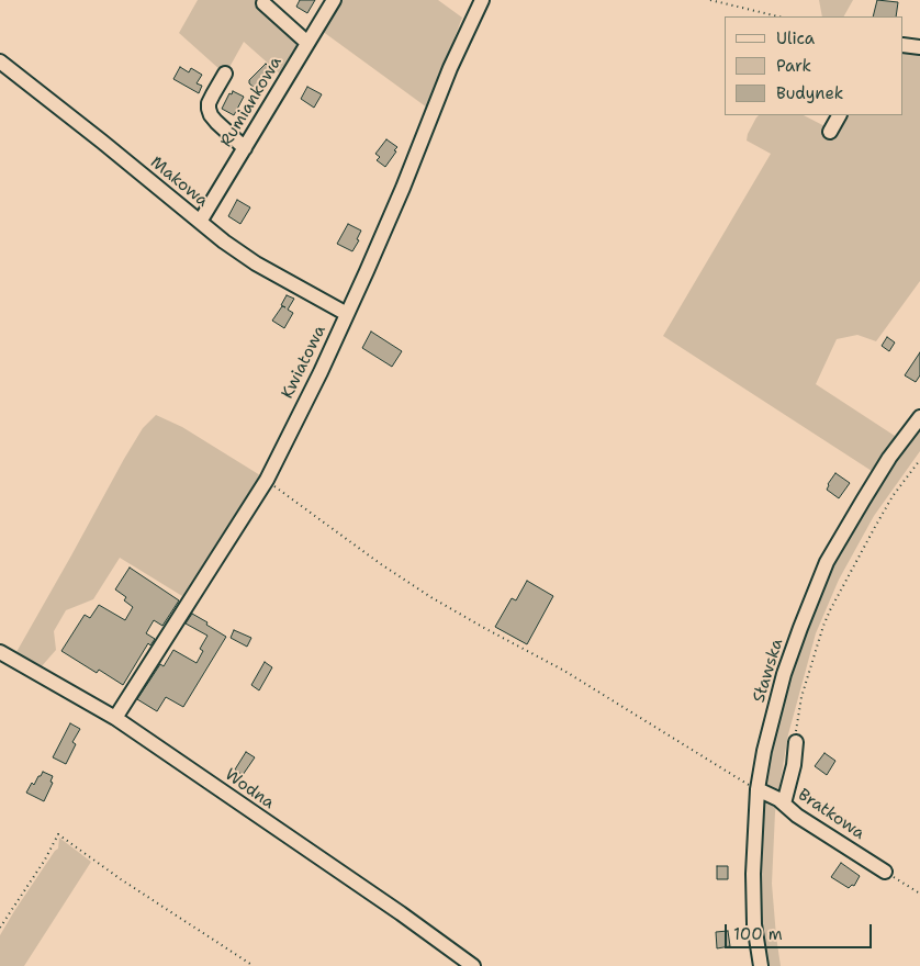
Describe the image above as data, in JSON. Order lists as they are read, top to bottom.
{
  "streets": {
    "street": [
      "Rumiankowa",
      "Makowa",
      "Kwiatowa",
      "Sławska",
      "Wodna",
      "Bratkowa"
    ]
  },
  "crossings": [
    ["Rumiankowa", "Makowa"],
    ["Makowa", "Kwiatowa"],
    ["Kwiatowa", "Wodna"],
    ["Sławska", "Bratkowa"]
  ],
  "legend": ["Ulica", "Park", "Budynek"],
  "scale_bar": "100 m"
}
